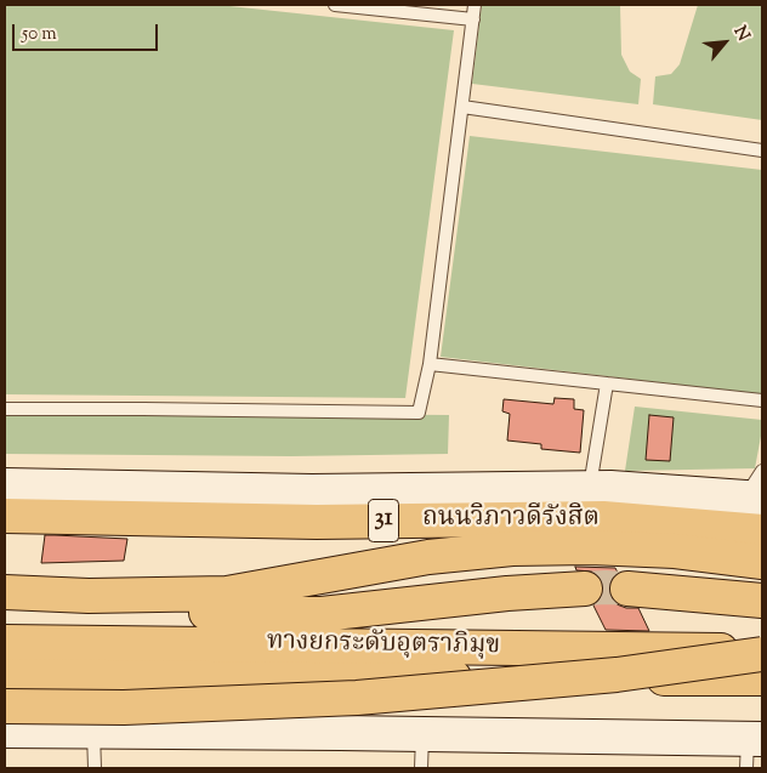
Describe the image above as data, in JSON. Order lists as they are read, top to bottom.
{
  "streets": {
    "highway": ["ถนนวิภาวดีรังสิต", "31", "ทางยกระดับอุตราภิมุข"]
  },
  "scale_bar": "50 m",
  "north": "top right"
}
